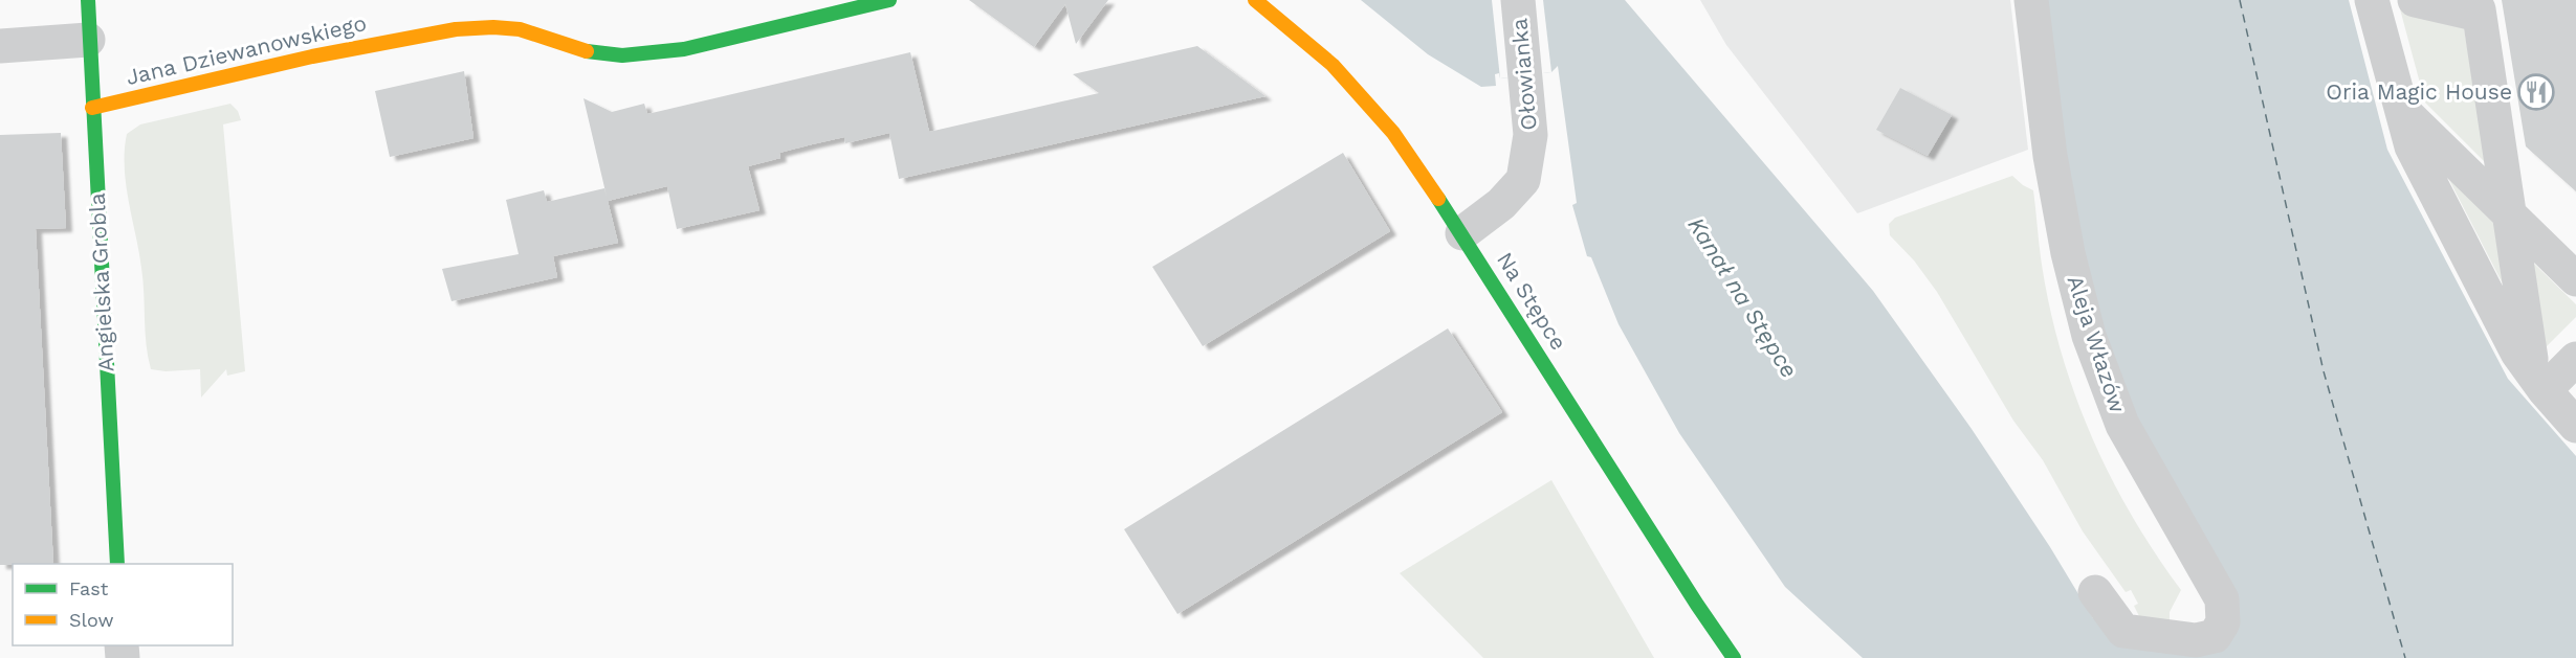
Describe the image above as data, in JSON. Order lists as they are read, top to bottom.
{
  "streets": {
    "street": [
      "Jana Dziewanowskiego",
      "Ołowianka",
      "Angielska Grobla",
      "Na Stępce",
      "Aleja Włazów"
    ]
  },
  "crossings": [
    ["Jana Dziewanowskiego", "Angielska Grobla"],
    ["Ołowianka", "Na Stępce"]
  ],
  "water": ["Kanał na Stępce"],
  "places": {
    "restaurant": ["Oria Magic House"]
  },
  "legend": ["Fast", "Slow"]
}
